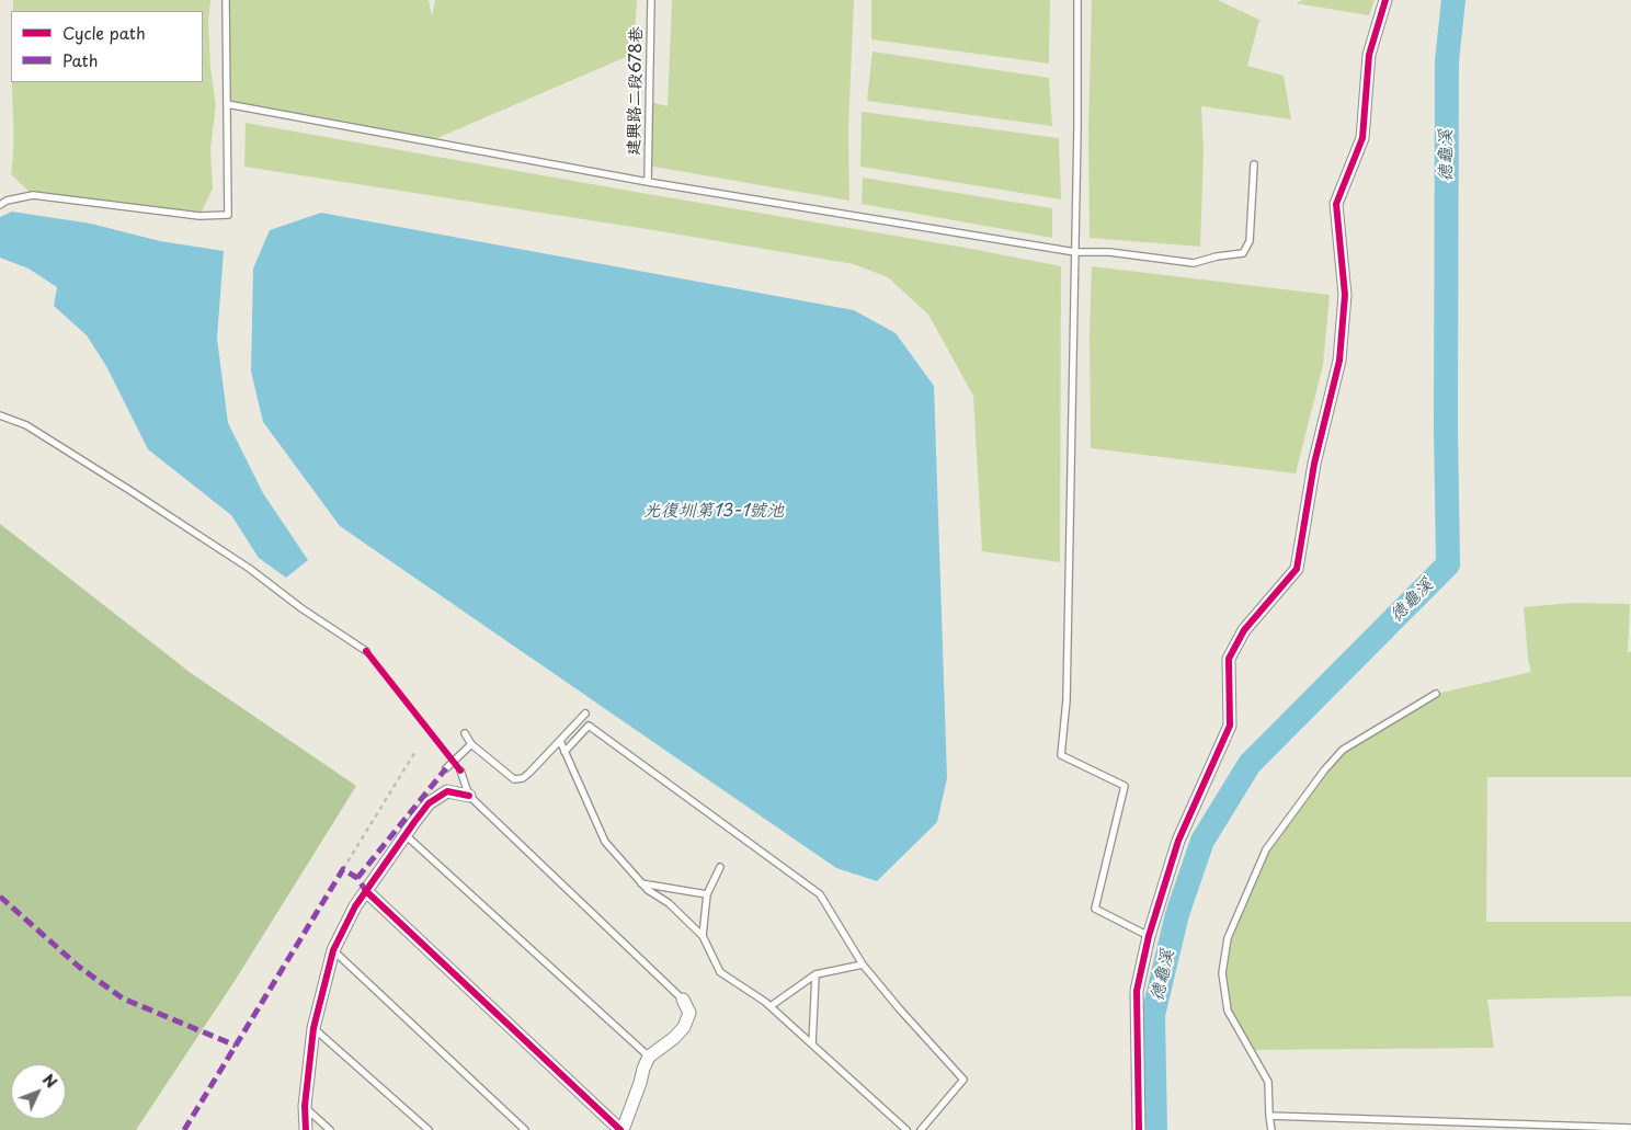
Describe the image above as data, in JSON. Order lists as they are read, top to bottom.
{
  "streets": {
    "lane": ["建興路二段678巷"]
  },
  "water": ["德龜溪", "光復圳第13-1號池"],
  "legend": ["Cycle path", "Path"],
  "north": "top right"
}
